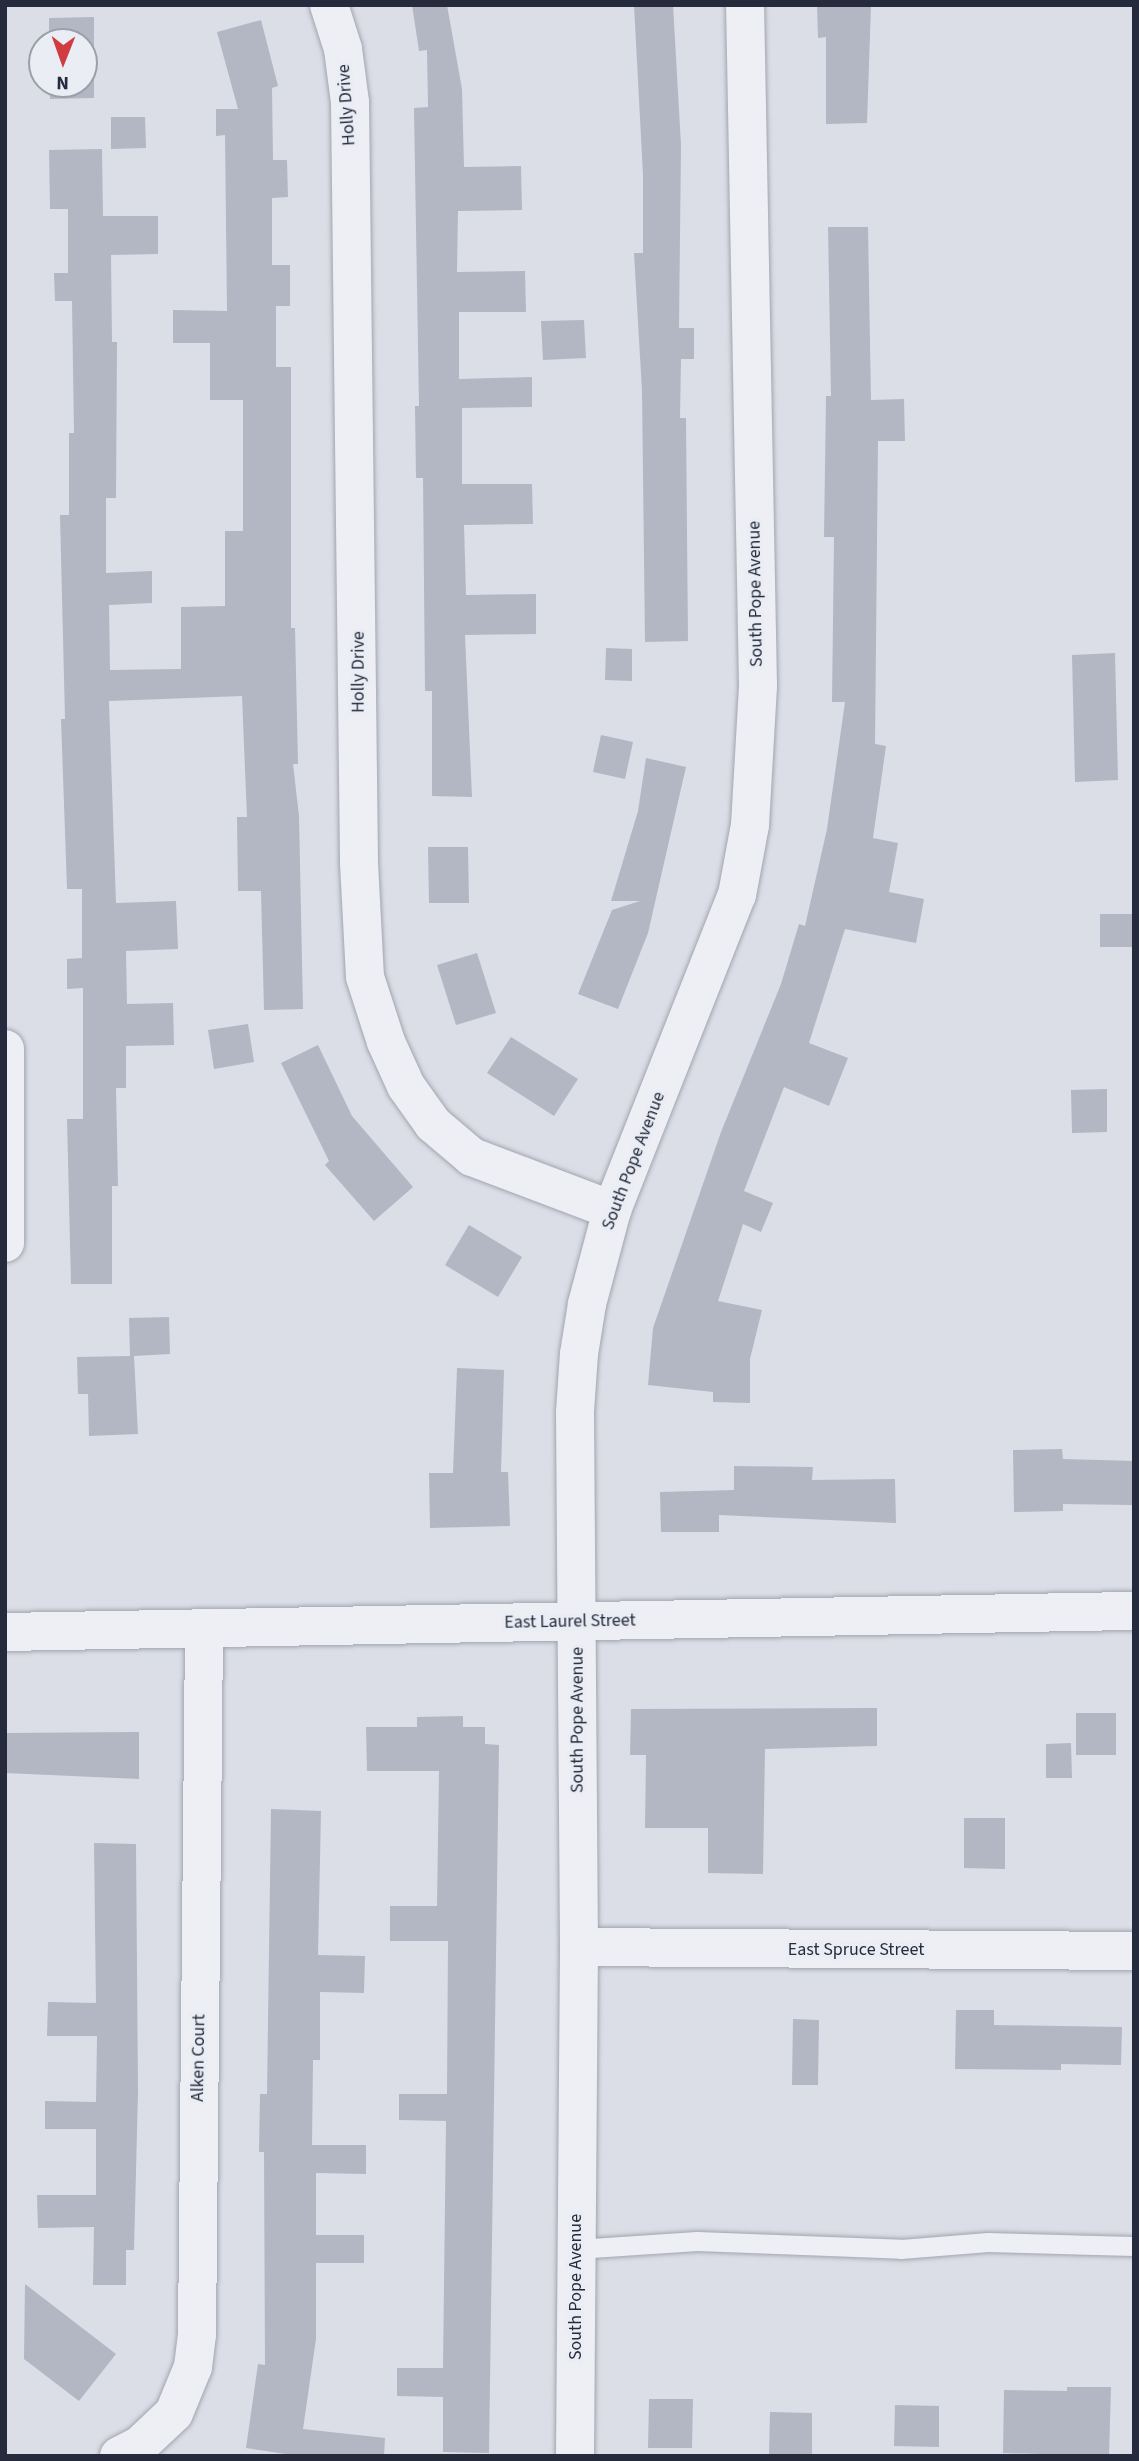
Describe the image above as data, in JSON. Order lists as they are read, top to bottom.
{
  "streets": {
    "street": [
      "Holly Drive",
      "South Pope Avenue",
      "East Laurel Street",
      "East Spruce Street",
      "Alken Court"
    ]
  },
  "crossings": [
    ["Holly Drive", "South Pope Avenue"],
    ["South Pope Avenue", "East Laurel Street"],
    ["South Pope Avenue", "East Spruce Street"],
    ["East Laurel Street", "Alken Court"]
  ],
  "north": "bottom"
}
